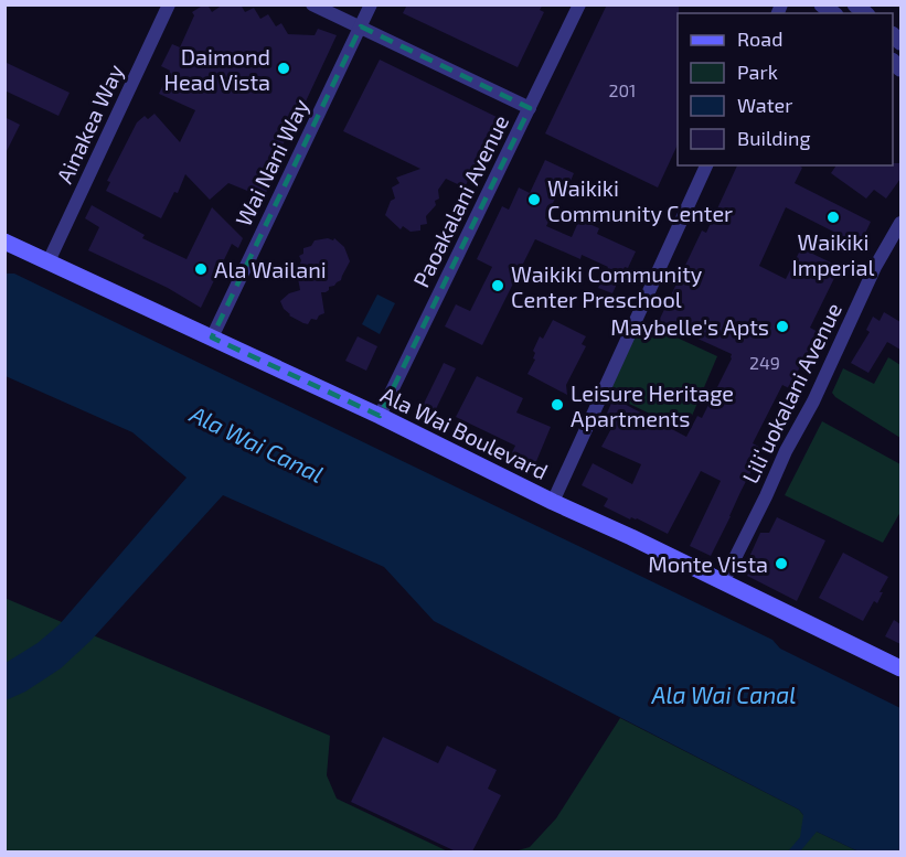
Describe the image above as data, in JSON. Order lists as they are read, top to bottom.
{
  "streets": {
    "main road": ["Ala Wai Boulevard"],
    "street": [
      "Ainakea Way",
      "Wai Nani Way",
      "Paoakalani Avenue",
      "Liliʻuokalani Avenue"
    ]
  },
  "crossings": [
    ["Ainakea Way", "Ala Wai Boulevard"],
    ["Wai Nani Way", "Ala Wai Boulevard"],
    ["Paoakalani Avenue", "Ala Wai Boulevard"],
    ["Liliʻuokalani Avenue", "Ala Wai Boulevard"]
  ],
  "water": ["Ala Wai Canal"],
  "places": [
    "Daimond Head Vista",
    "Waikiki Community Center",
    "Waikiki Imperial",
    "Ala Wailani",
    "Waikiki Community Center Preschool",
    "Maybelle's Apts",
    "Leisure Heritage Apartments",
    "Monte Vista"
  ],
  "house_numbers": ["201", "249"],
  "legend": [
    "Road",
    "Park",
    "Water",
    "Building"
  ]
}
